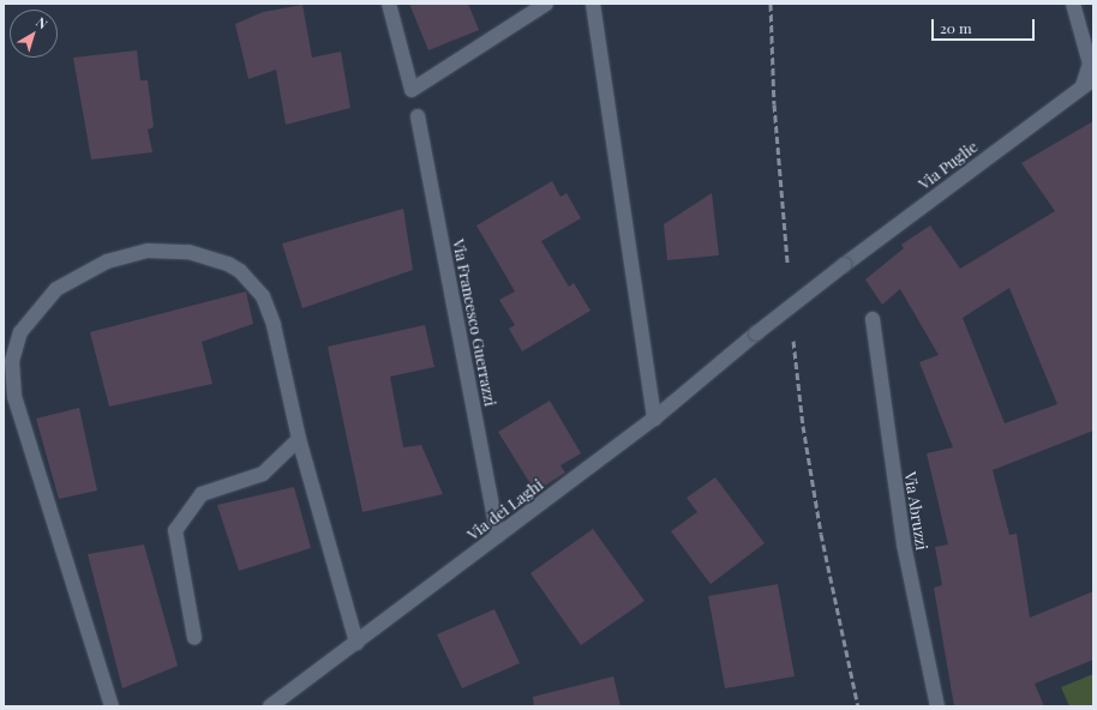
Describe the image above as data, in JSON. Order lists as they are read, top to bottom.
{
  "streets": {
    "street": [
      "Via Puglie",
      "Via Francesco Guerrazzi",
      "Via dei Laghi",
      "Via Abruzzi"
    ]
  },
  "crossings": [
    ["Via Puglie", "Via dei Laghi"],
    ["Via Francesco Guerrazzi", "Via dei Laghi"]
  ],
  "scale_bar": "20 m",
  "north": "top right"
}
